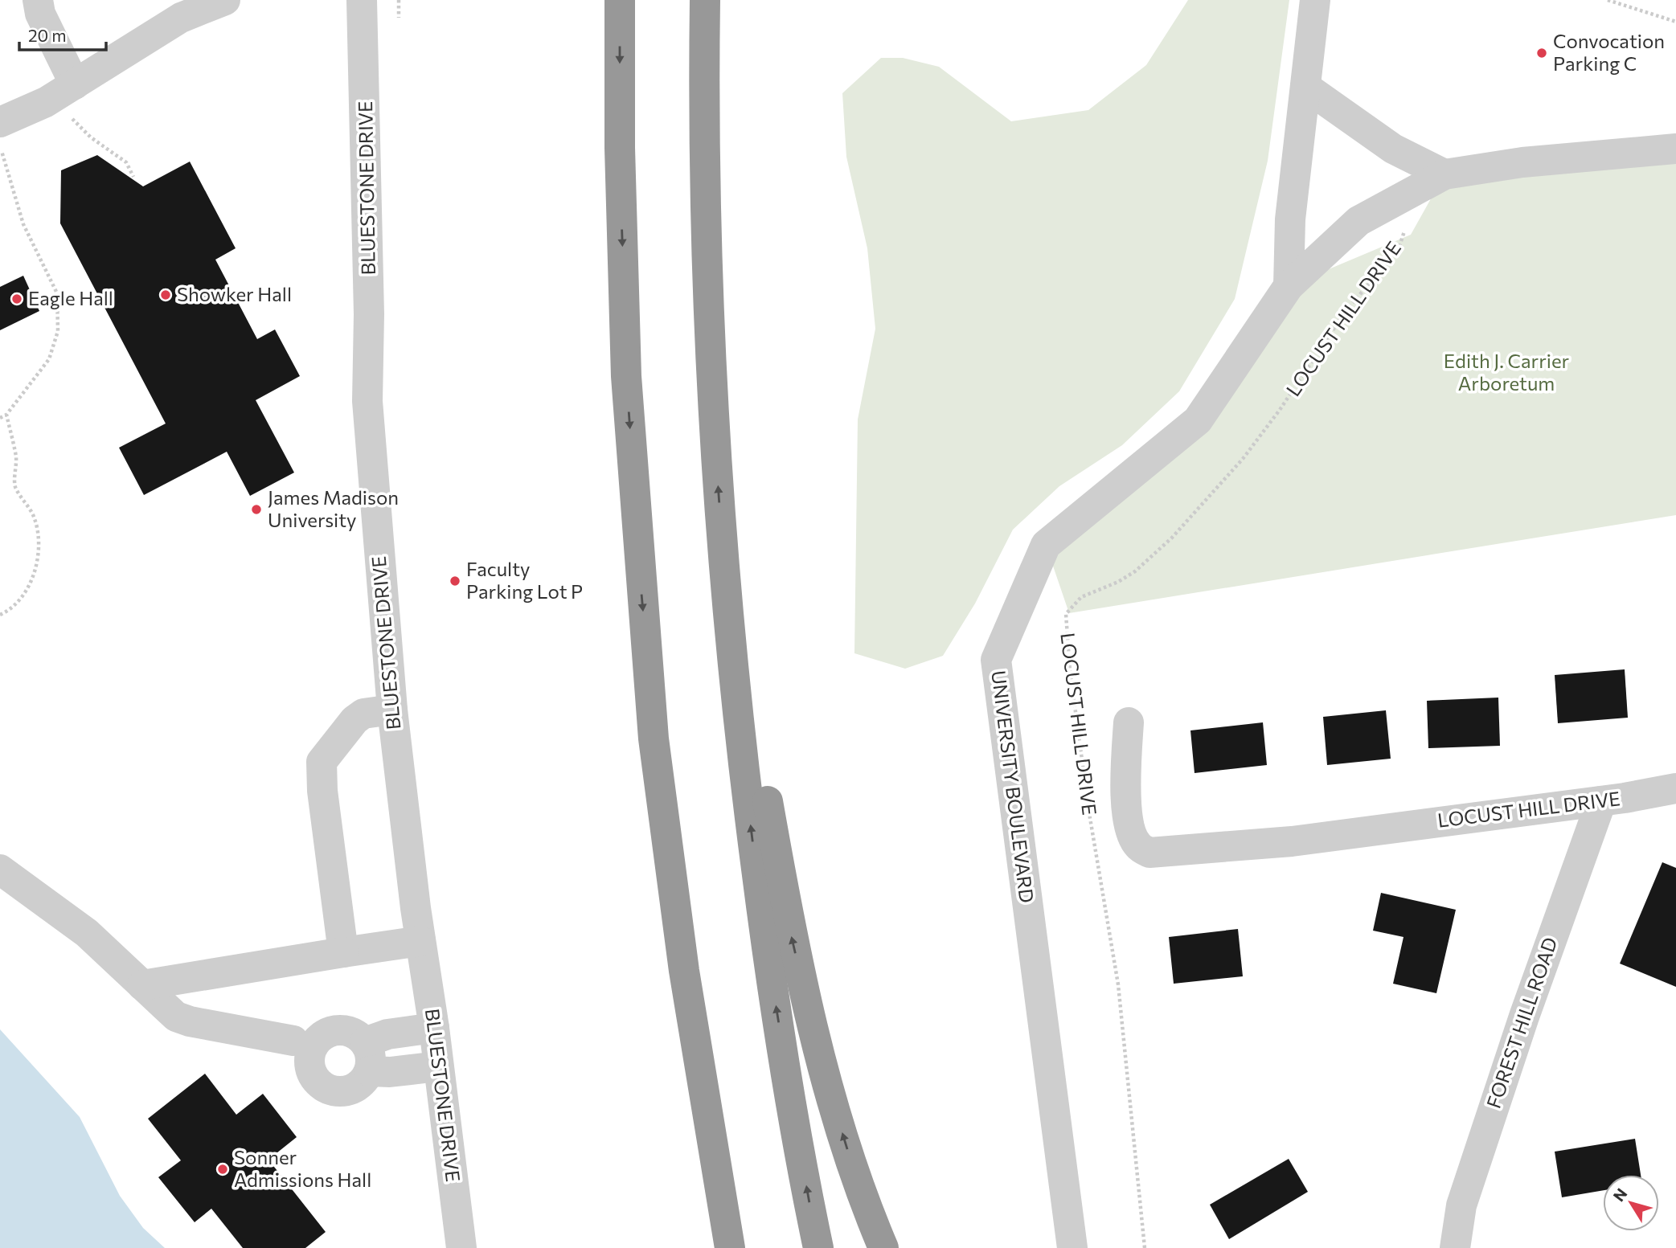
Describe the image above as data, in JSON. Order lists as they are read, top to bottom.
{
  "streets": {
    "street": [
      "BLUESTONE DRIVE",
      "LOCUST HILL DRIVE",
      "UNIVERSITY BOULEVARD",
      "FOREST HILL ROAD"
    ]
  },
  "crossings": [
    ["LOCUST HILL DRIVE", "UNIVERSITY BOULEVARD"],
    ["LOCUST HILL DRIVE", "FOREST HILL ROAD"]
  ],
  "parks": ["Edith J. Carrier Arboretum"],
  "places": [
    "Convocation Parking C",
    "Showker Hall",
    "Eagle Hall",
    "James Madison University",
    "Faculty Parking Lot P",
    "Sonner Admissions Hall"
  ],
  "scale_bar": "20 m",
  "north": "top left"
}
